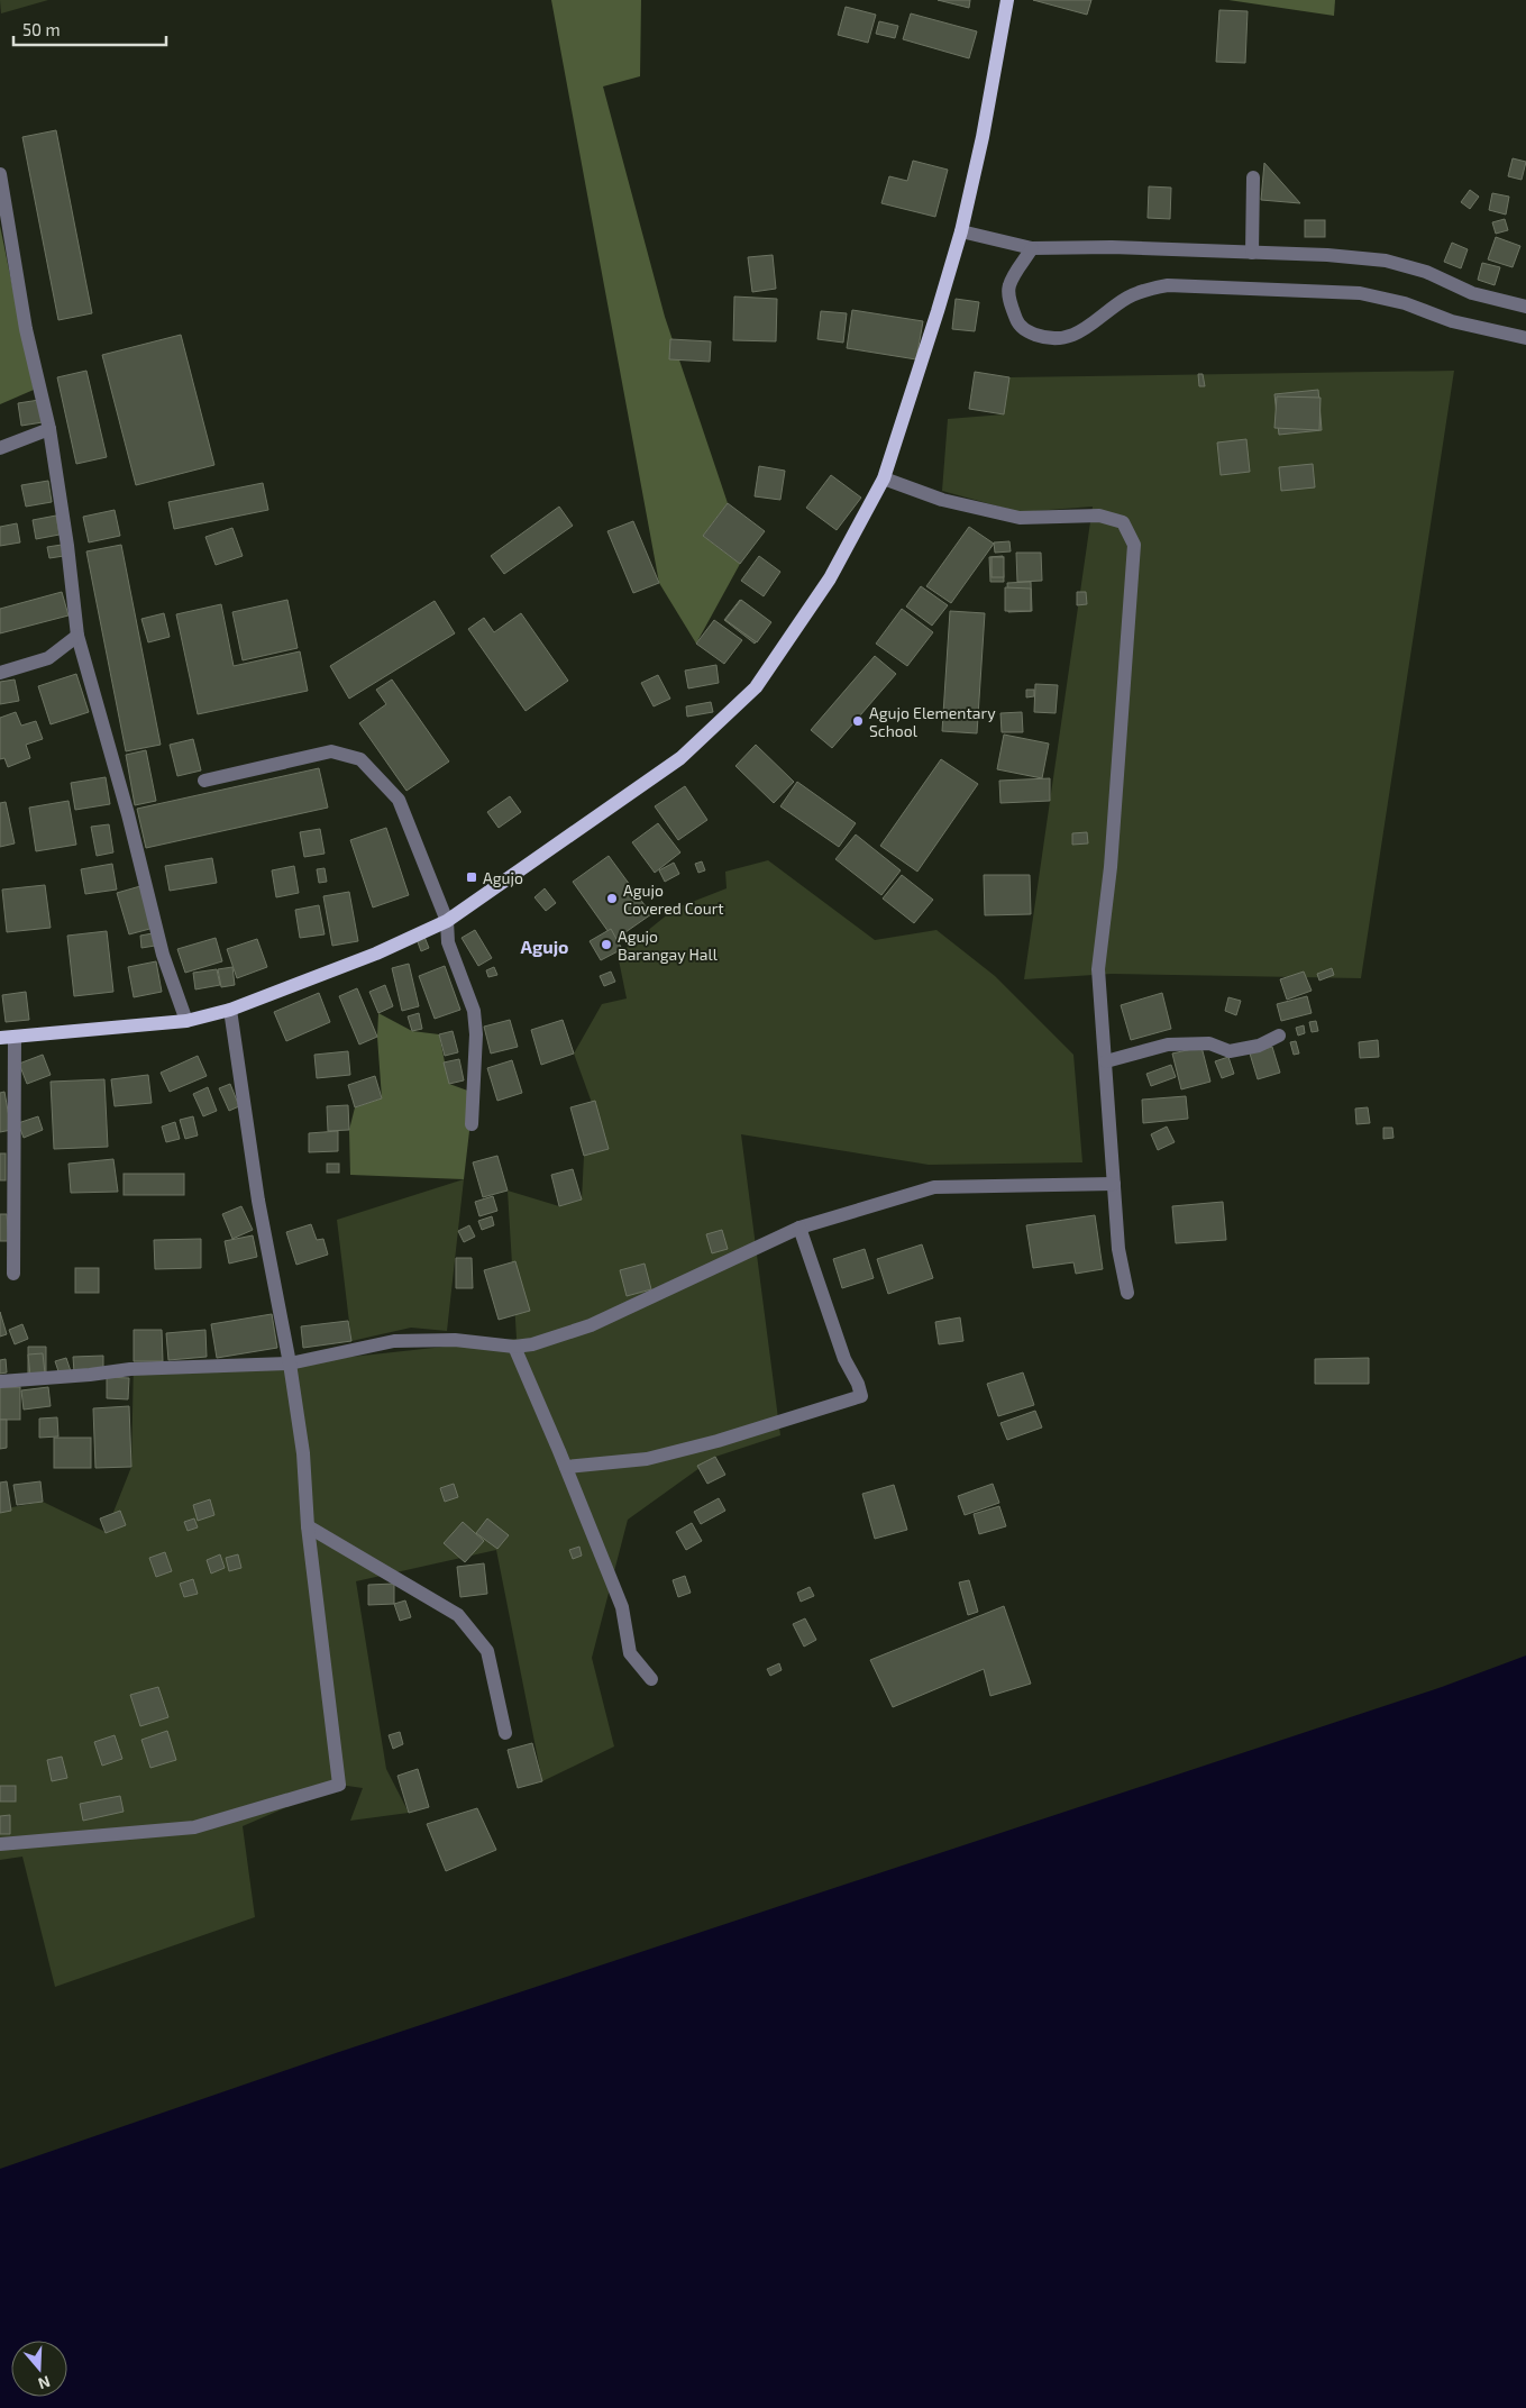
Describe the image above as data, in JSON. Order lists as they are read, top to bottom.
{
  "districts": ["Agujo"],
  "places": {
    "other": ["Agujo Elementary School", "Agujo Covered Court", "Agujo Barangay Hall"],
    "transit": ["Agujo"]
  },
  "scale_bar": "50 m",
  "north": "bottom"
}
